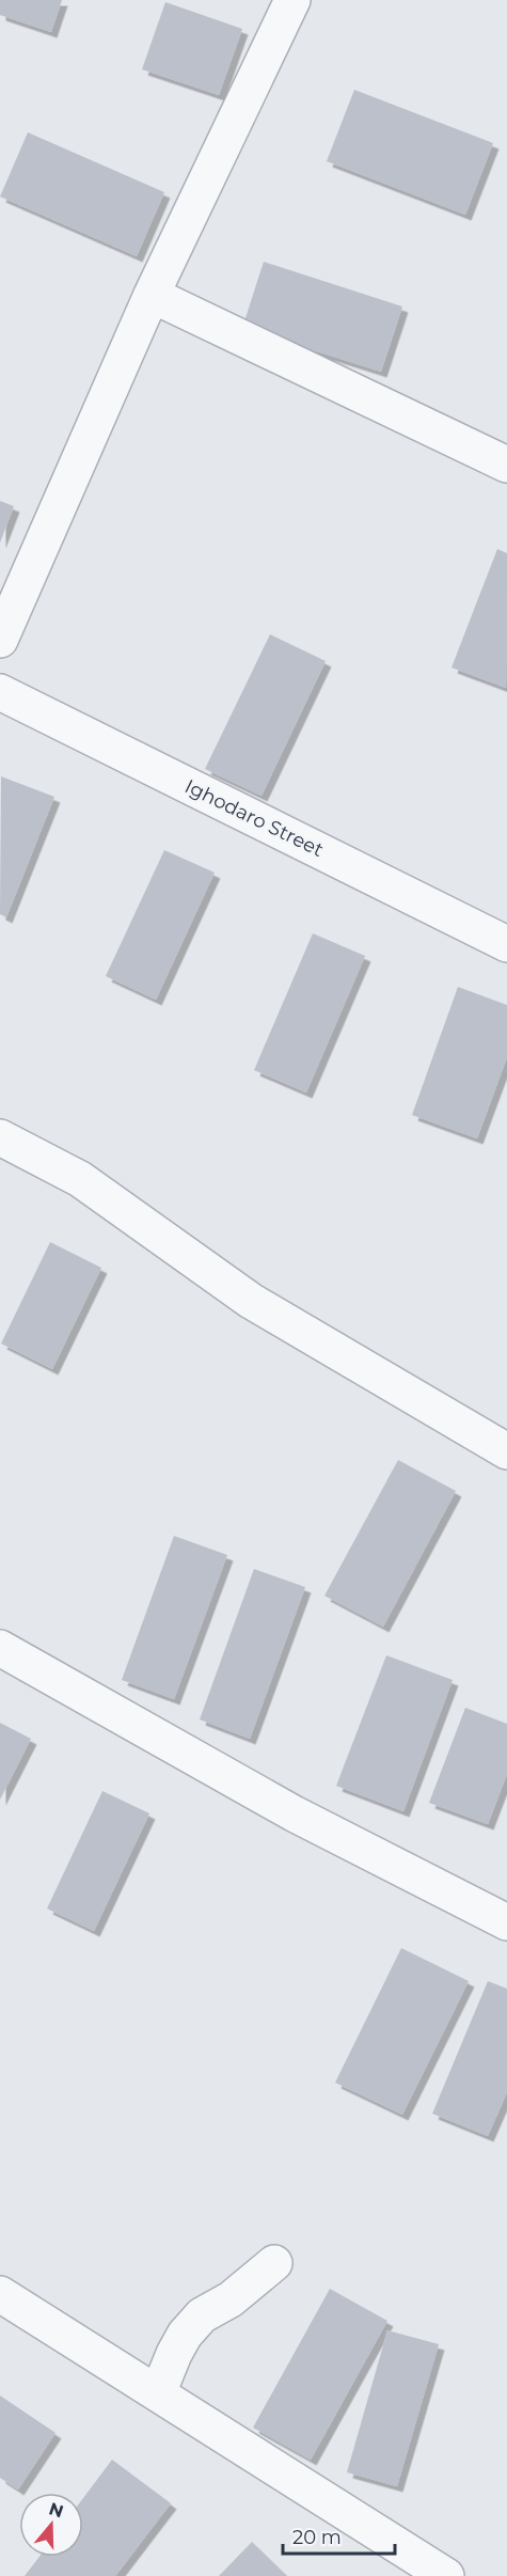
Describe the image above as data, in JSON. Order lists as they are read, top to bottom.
{
  "streets": {
    "street": ["Ighodaro Street"]
  },
  "scale_bar": "20 m",
  "north": "top"
}
